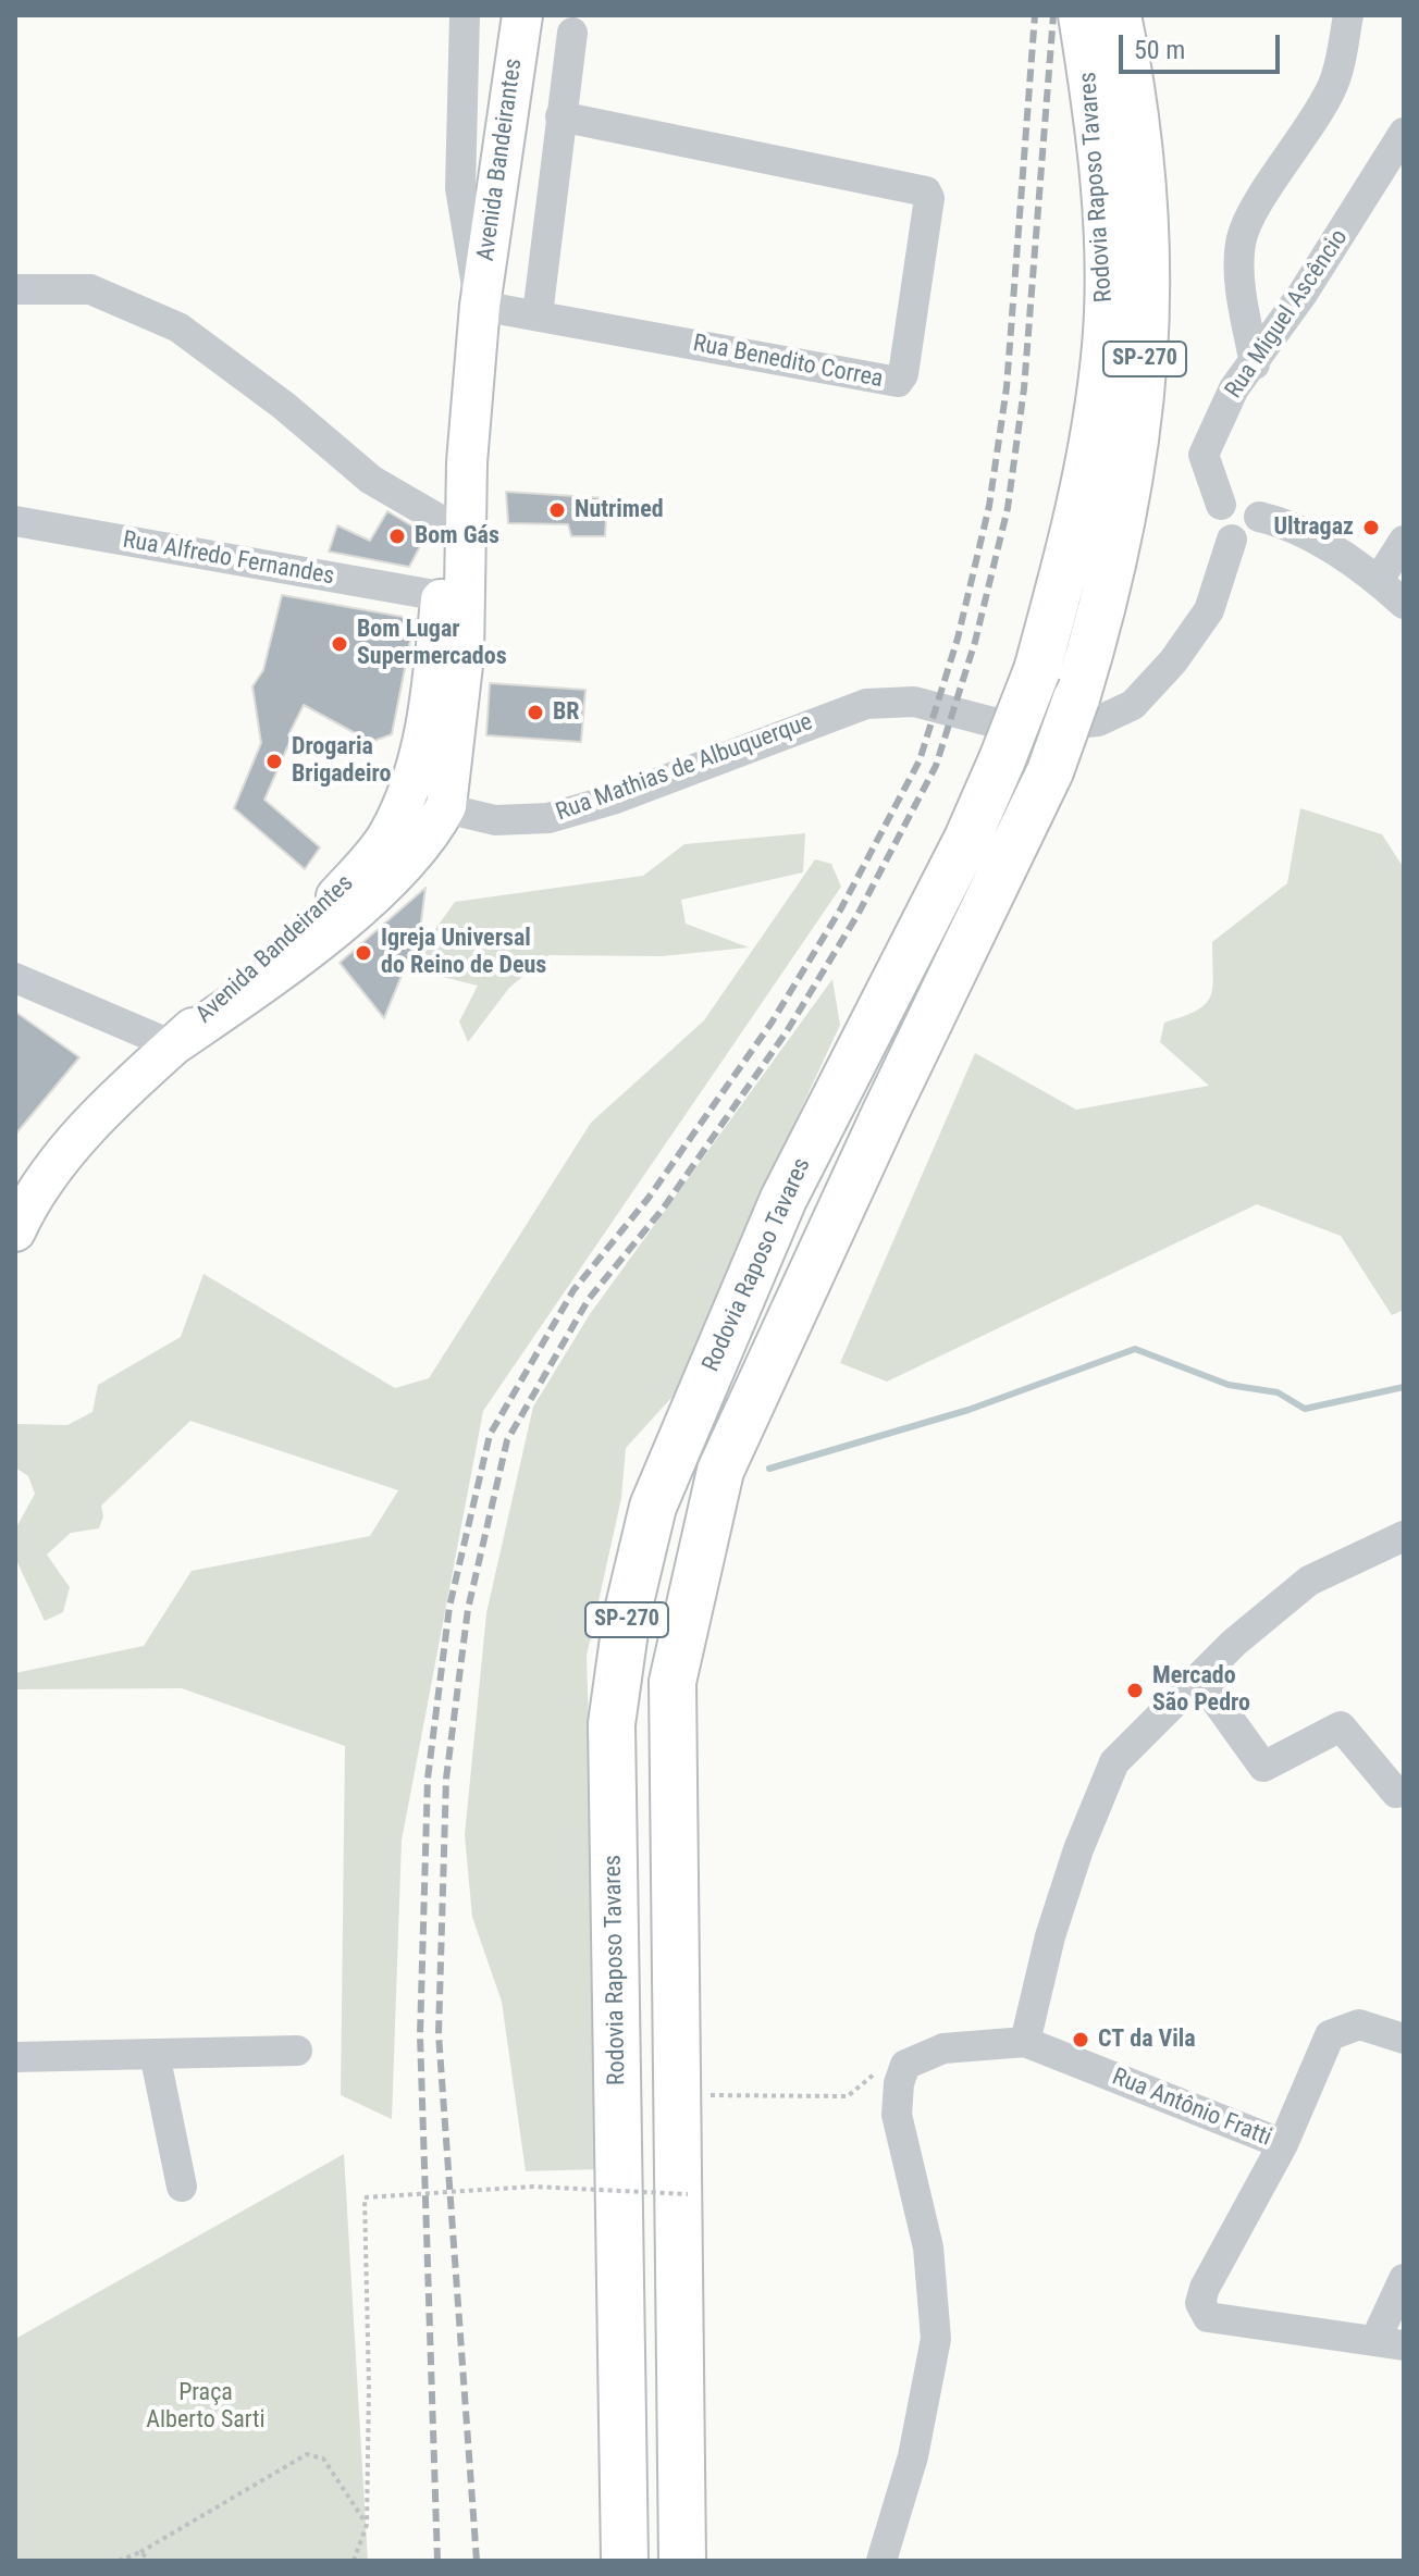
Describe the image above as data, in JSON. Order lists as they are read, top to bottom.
{
  "streets": {
    "highway": ["Rodovia Raposo Tavares", "SP-270"],
    "main road": ["Avenida Bandeirantes"],
    "street": [
      "Rua Miguel Ascêncio",
      "Rua Benedito Correa",
      "Rua Alfredo Fernandes",
      "Rua Mathias de Albuquerque",
      "Rua Antônio Fratti"
    ]
  },
  "crossings": [
    ["Avenida Bandeirantes", "Rua Benedito Correa"],
    ["Avenida Bandeirantes", "Rua Alfredo Fernandes"],
    ["Avenida Bandeirantes", "Rua Mathias de Albuquerque"],
    ["Rua Miguel Ascêncio", "Rua Mathias de Albuquerque"]
  ],
  "parks": ["Praça Alberto Sarti"],
  "places": [
    "Nutrimed",
    "Ultragaz",
    "Bom Gás",
    "Bom Lugar Supermercados",
    "BR",
    "Drogaria Brigadeiro",
    "Igreja Universal do Reino de Deus",
    "Mercado São Pedro",
    "CT da Vila"
  ],
  "scale_bar": "50 m"
}
